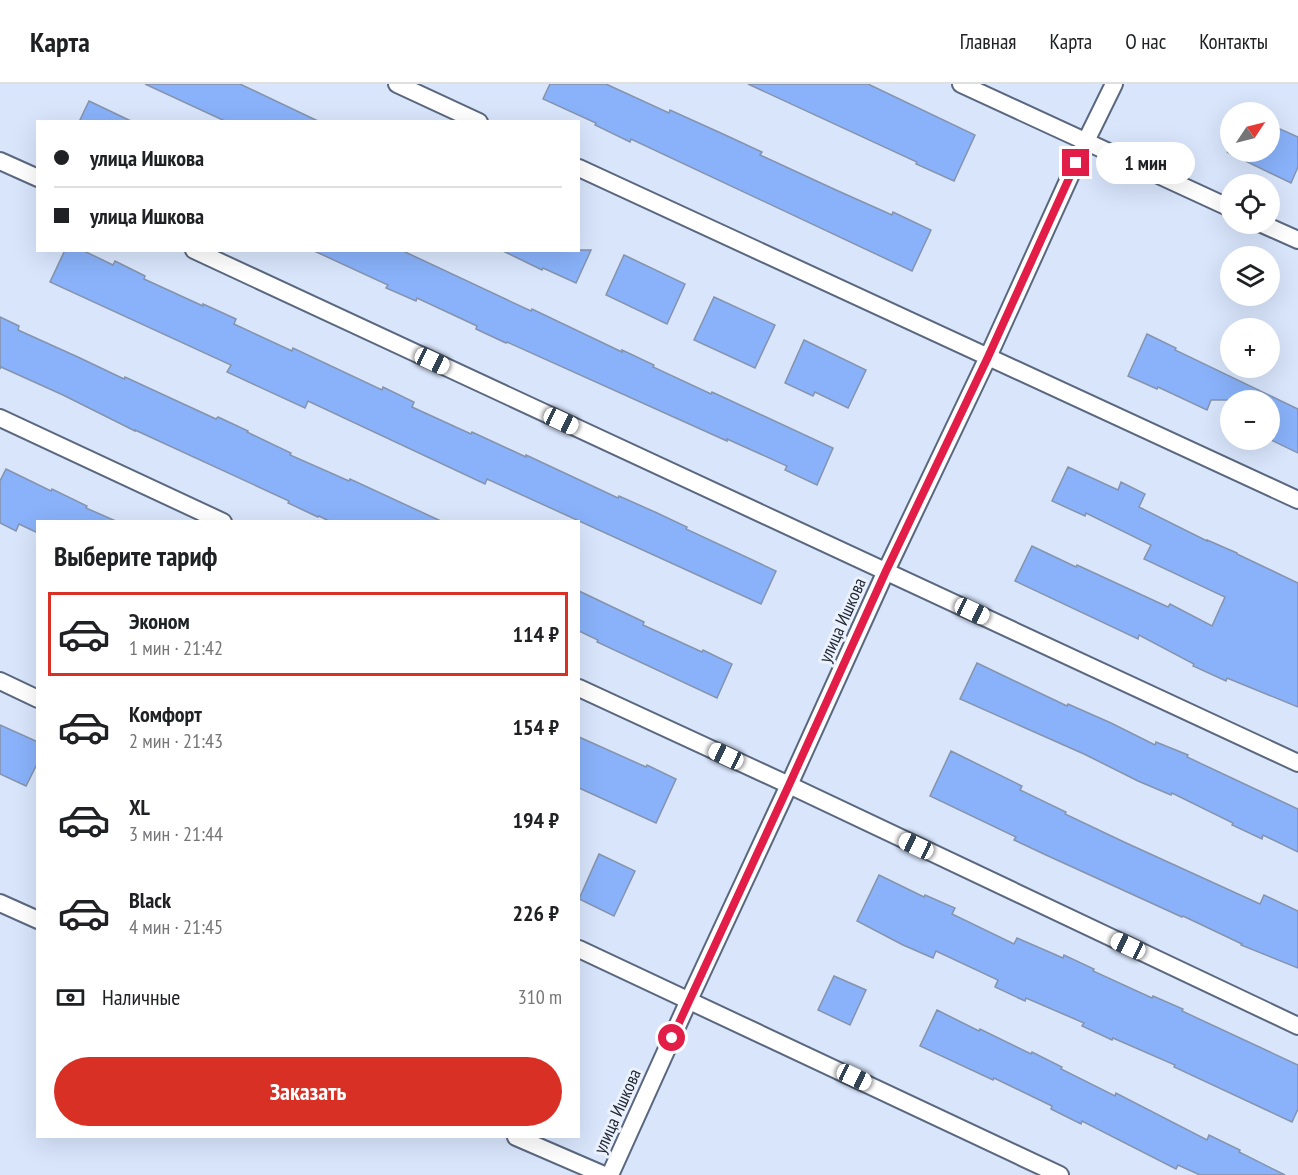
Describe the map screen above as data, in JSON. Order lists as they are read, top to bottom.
{
  "streets": {
    "street": ["улица Ишкова"]
  },
  "north": "top right",
  "page": {
    "header": "Карта",
    "nav": [
      "Главная",
      "Карта",
      "О нас",
      "Контакты"
    ],
    "map_buttons": ["+", "−"],
    "banner": ["улица Ишкова", "улица Ишкова"],
    "bubble": "1 мин",
    "heading": "Выберите тариф",
    "list": [
      {
        "name": "Эконом",
        "note": "1 мин · 21:42",
        "value": "114 ₽"
      },
      {
        "name": "Комфорт",
        "note": "2 мин · 21:43",
        "value": "154 ₽"
      },
      {
        "name": "XL",
        "note": "3 мин · 21:44",
        "value": "194 ₽"
      },
      {
        "name": "Black",
        "note": "4 мин · 21:45",
        "value": "226 ₽"
      }
    ],
    "pay": ["Наличные", "310 m"],
    "buttons": "Заказать"
  }
}
